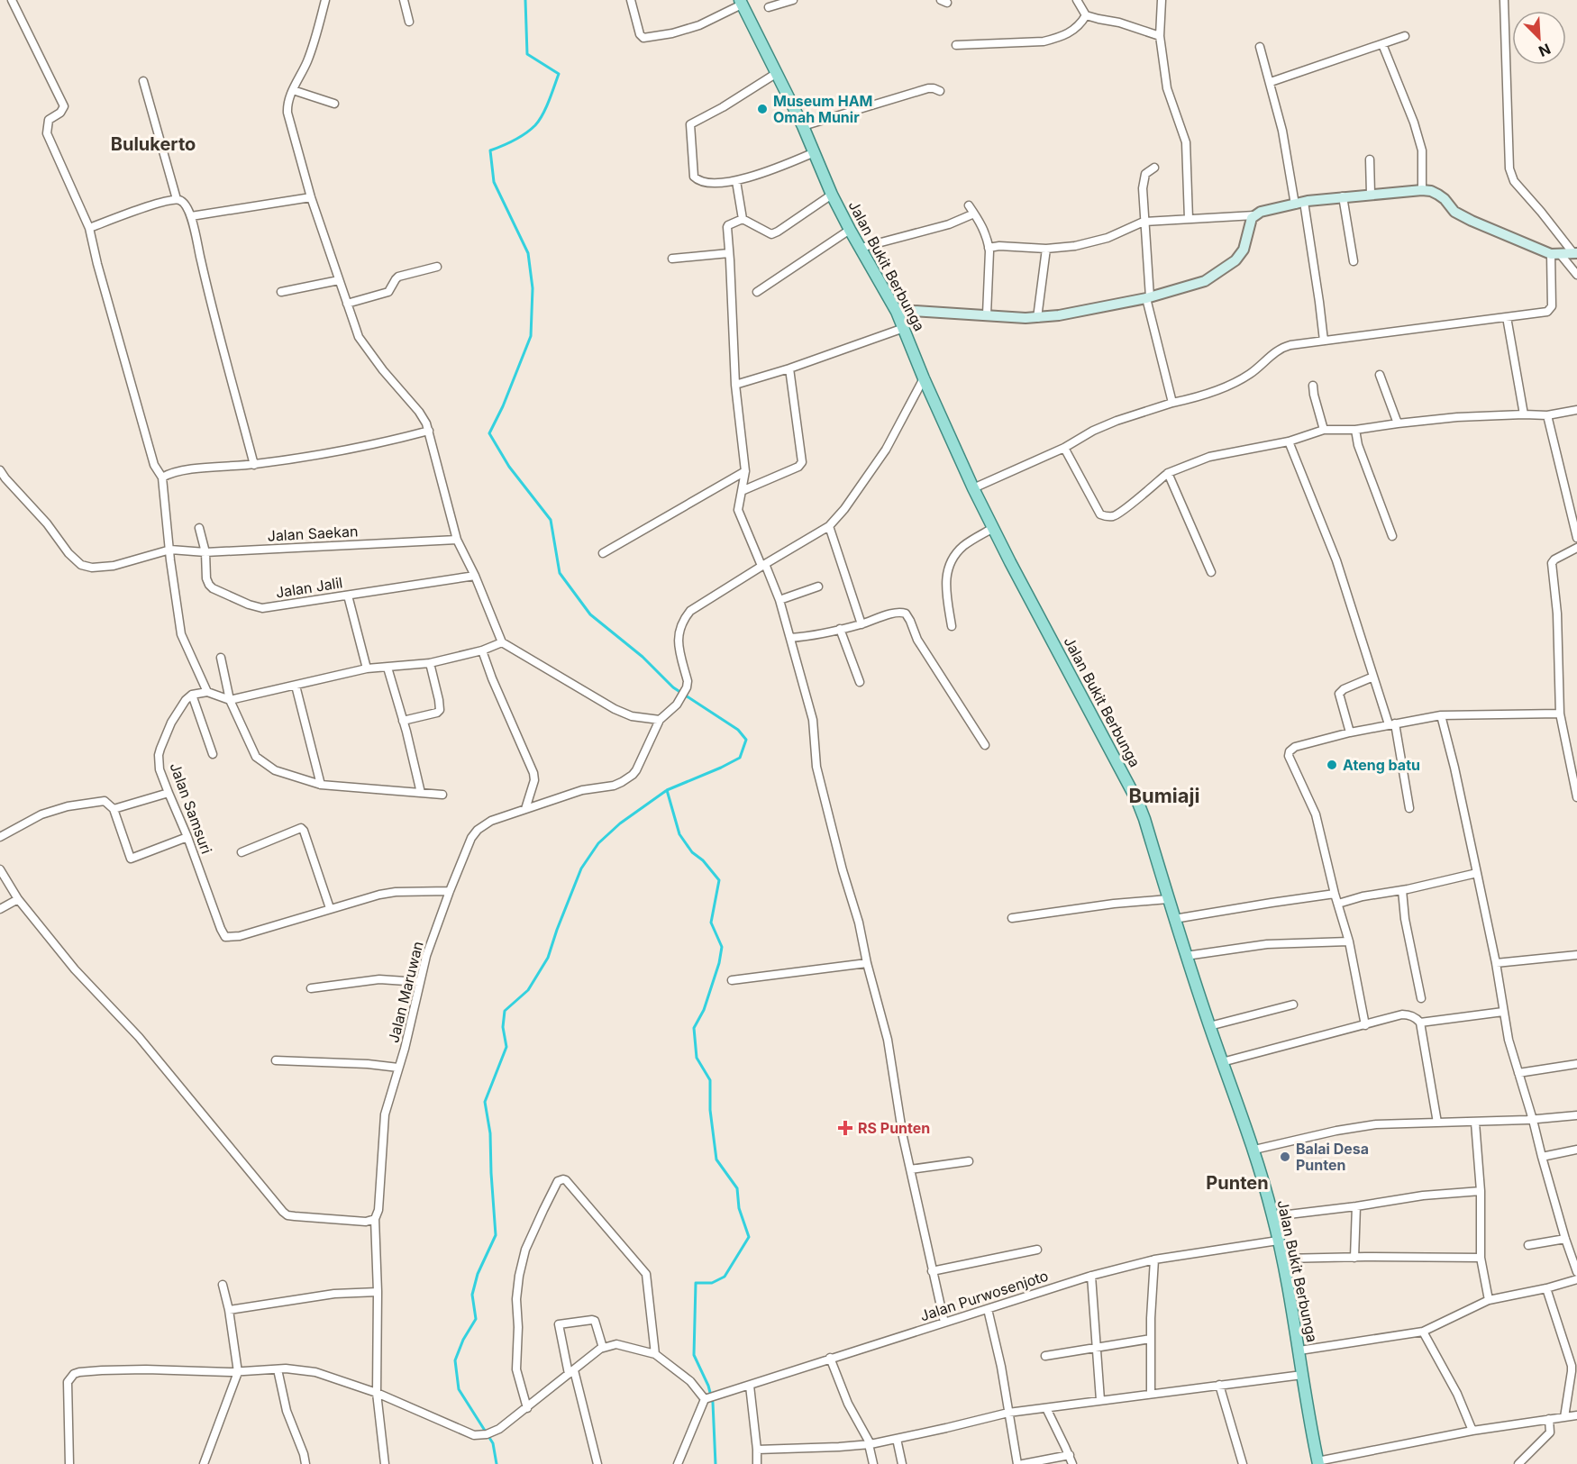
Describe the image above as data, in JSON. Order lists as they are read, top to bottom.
{
  "streets": {
    "main road": ["Jalan Bukit Berbunga"],
    "street": [
      "Jalan Saekan",
      "Jalan Jalil",
      "Jalan Samsuri",
      "Jalan Maruwan",
      "Jalan Purwosenjoto"
    ]
  },
  "crossings": [
    ["Jalan Bukit Berbunga", "Jalan Purwosenjoto"],
    ["Jalan Saekan", "Jalan Jalil"],
    ["Jalan Samsuri", "Jalan Maruwan"]
  ],
  "districts": ["Bulukerto", "Bumiaji", "Punten"],
  "places": {
    "other": ["Museum HAM Omah Munir", "Ateng batu", "Balai Desa Punten"],
    "health": ["RS Punten"]
  },
  "north": "bottom right"
}
